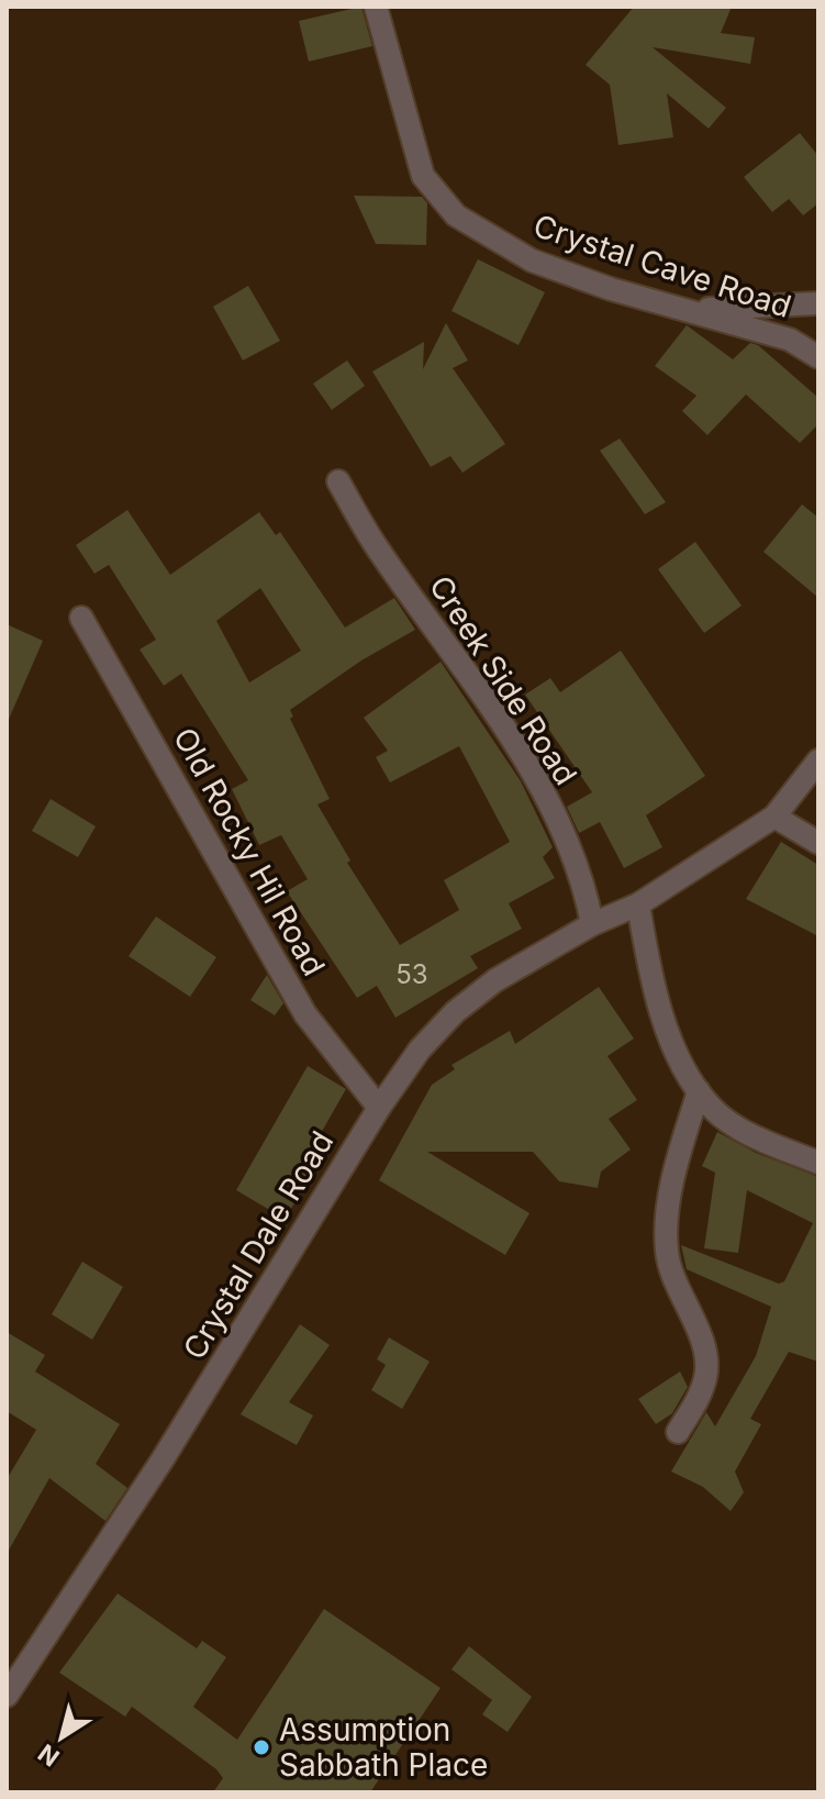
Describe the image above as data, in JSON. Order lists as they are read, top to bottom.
{
  "streets": {
    "street": [
      "Crystal Cave Road",
      "Creek Side Road",
      "Old Rocky Hil Road",
      "Crystal Dale Road"
    ]
  },
  "crossings": [
    ["Creek Side Road", "Crystal Dale Road"],
    ["Old Rocky Hil Road", "Crystal Dale Road"]
  ],
  "places": ["Assumption Sabbath Place"],
  "house_numbers": ["53"],
  "north": "bottom left"
}
